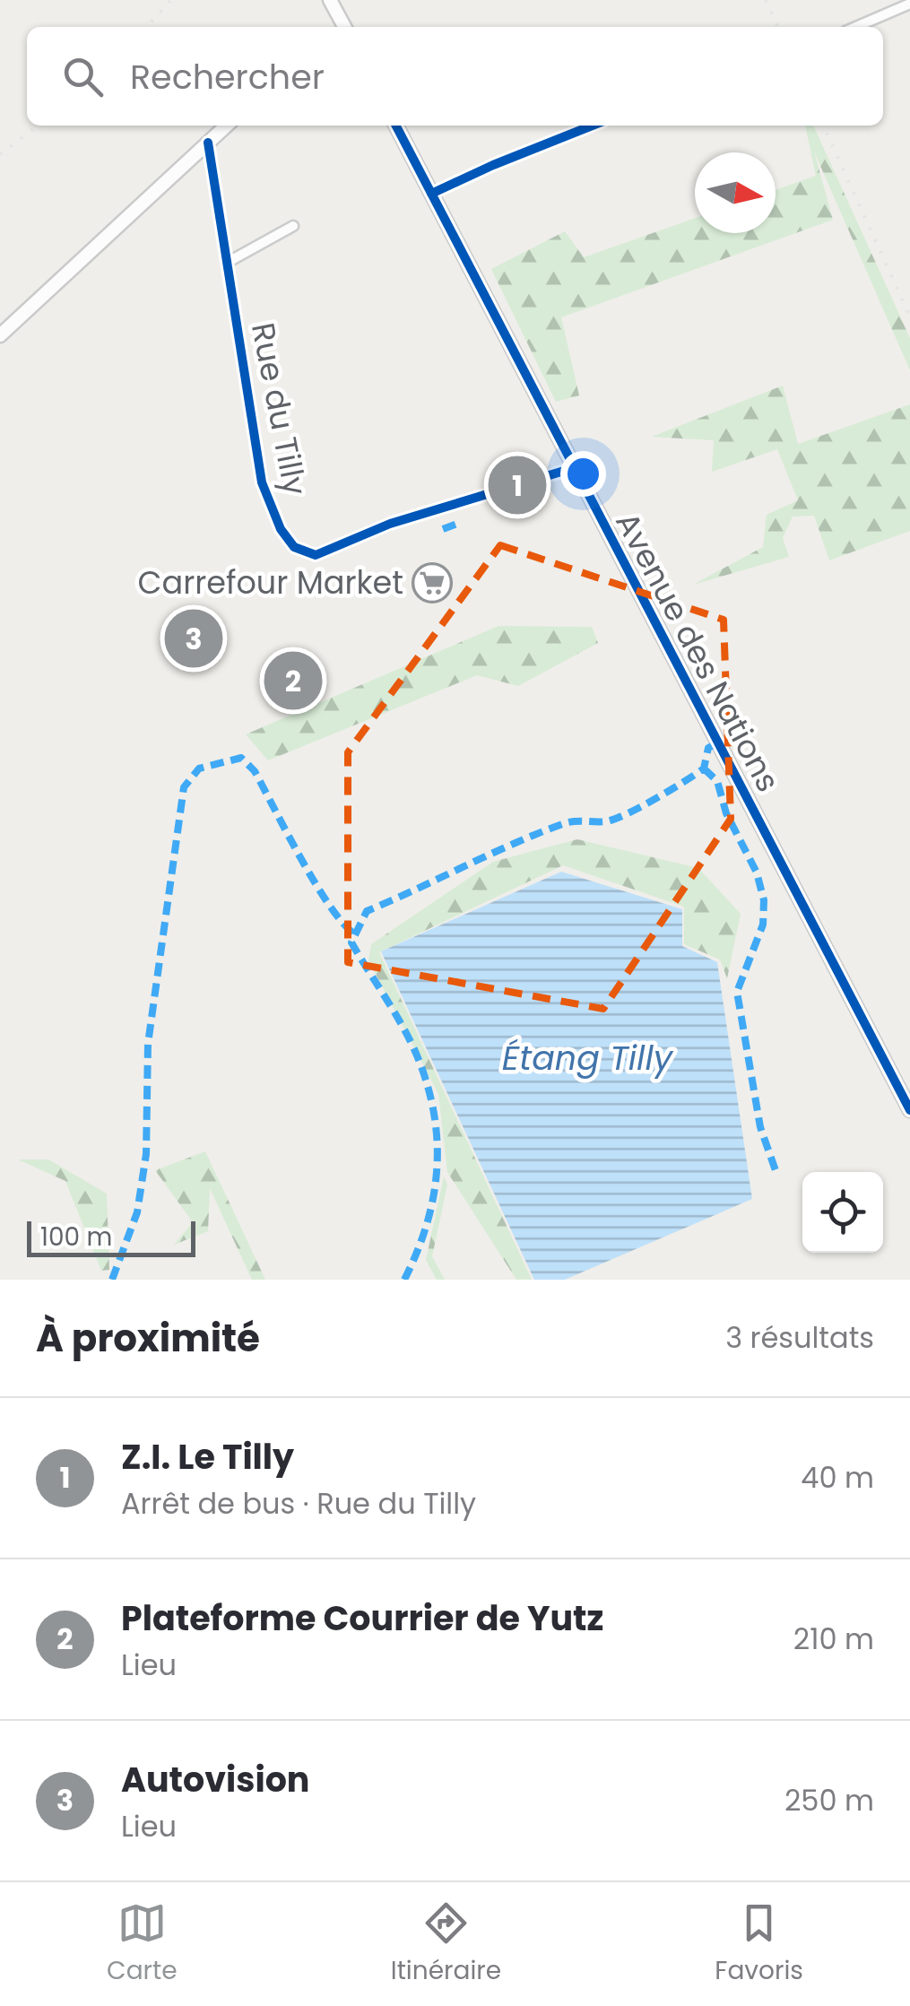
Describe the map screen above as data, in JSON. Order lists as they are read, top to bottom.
{
  "streets": {
    "main road": ["Avenue des Nations"],
    "street": ["Rue du Tilly"]
  },
  "crossings": [
    ["Rue du Tilly", "Avenue des Nations"]
  ],
  "water": ["Étang Tilly"],
  "places": {
    "supermarket": ["Carrefour Market"]
  },
  "scale_bar": "100 m",
  "north": "right",
  "page": {
    "search": "Rechercher",
    "pins": ["1", "3", "2"],
    "scale": "100 m",
    "heading": ["À proximité", "3 résultats"],
    "list": [
      {
        "mark": "1",
        "name": "Z.I. Le Tilly",
        "note": "Arrêt de bus · Rue du Tilly",
        "value": "40 m"
      },
      {
        "mark": "2",
        "name": "Plateforme Courrier de Yutz",
        "note": "Lieu",
        "value": "210 m"
      },
      {
        "mark": "3",
        "name": "Autovision",
        "note": "Lieu",
        "value": "250 m"
      }
    ],
    "nav": ["Carte", "Itinéraire", "Favoris"]
  }
}
